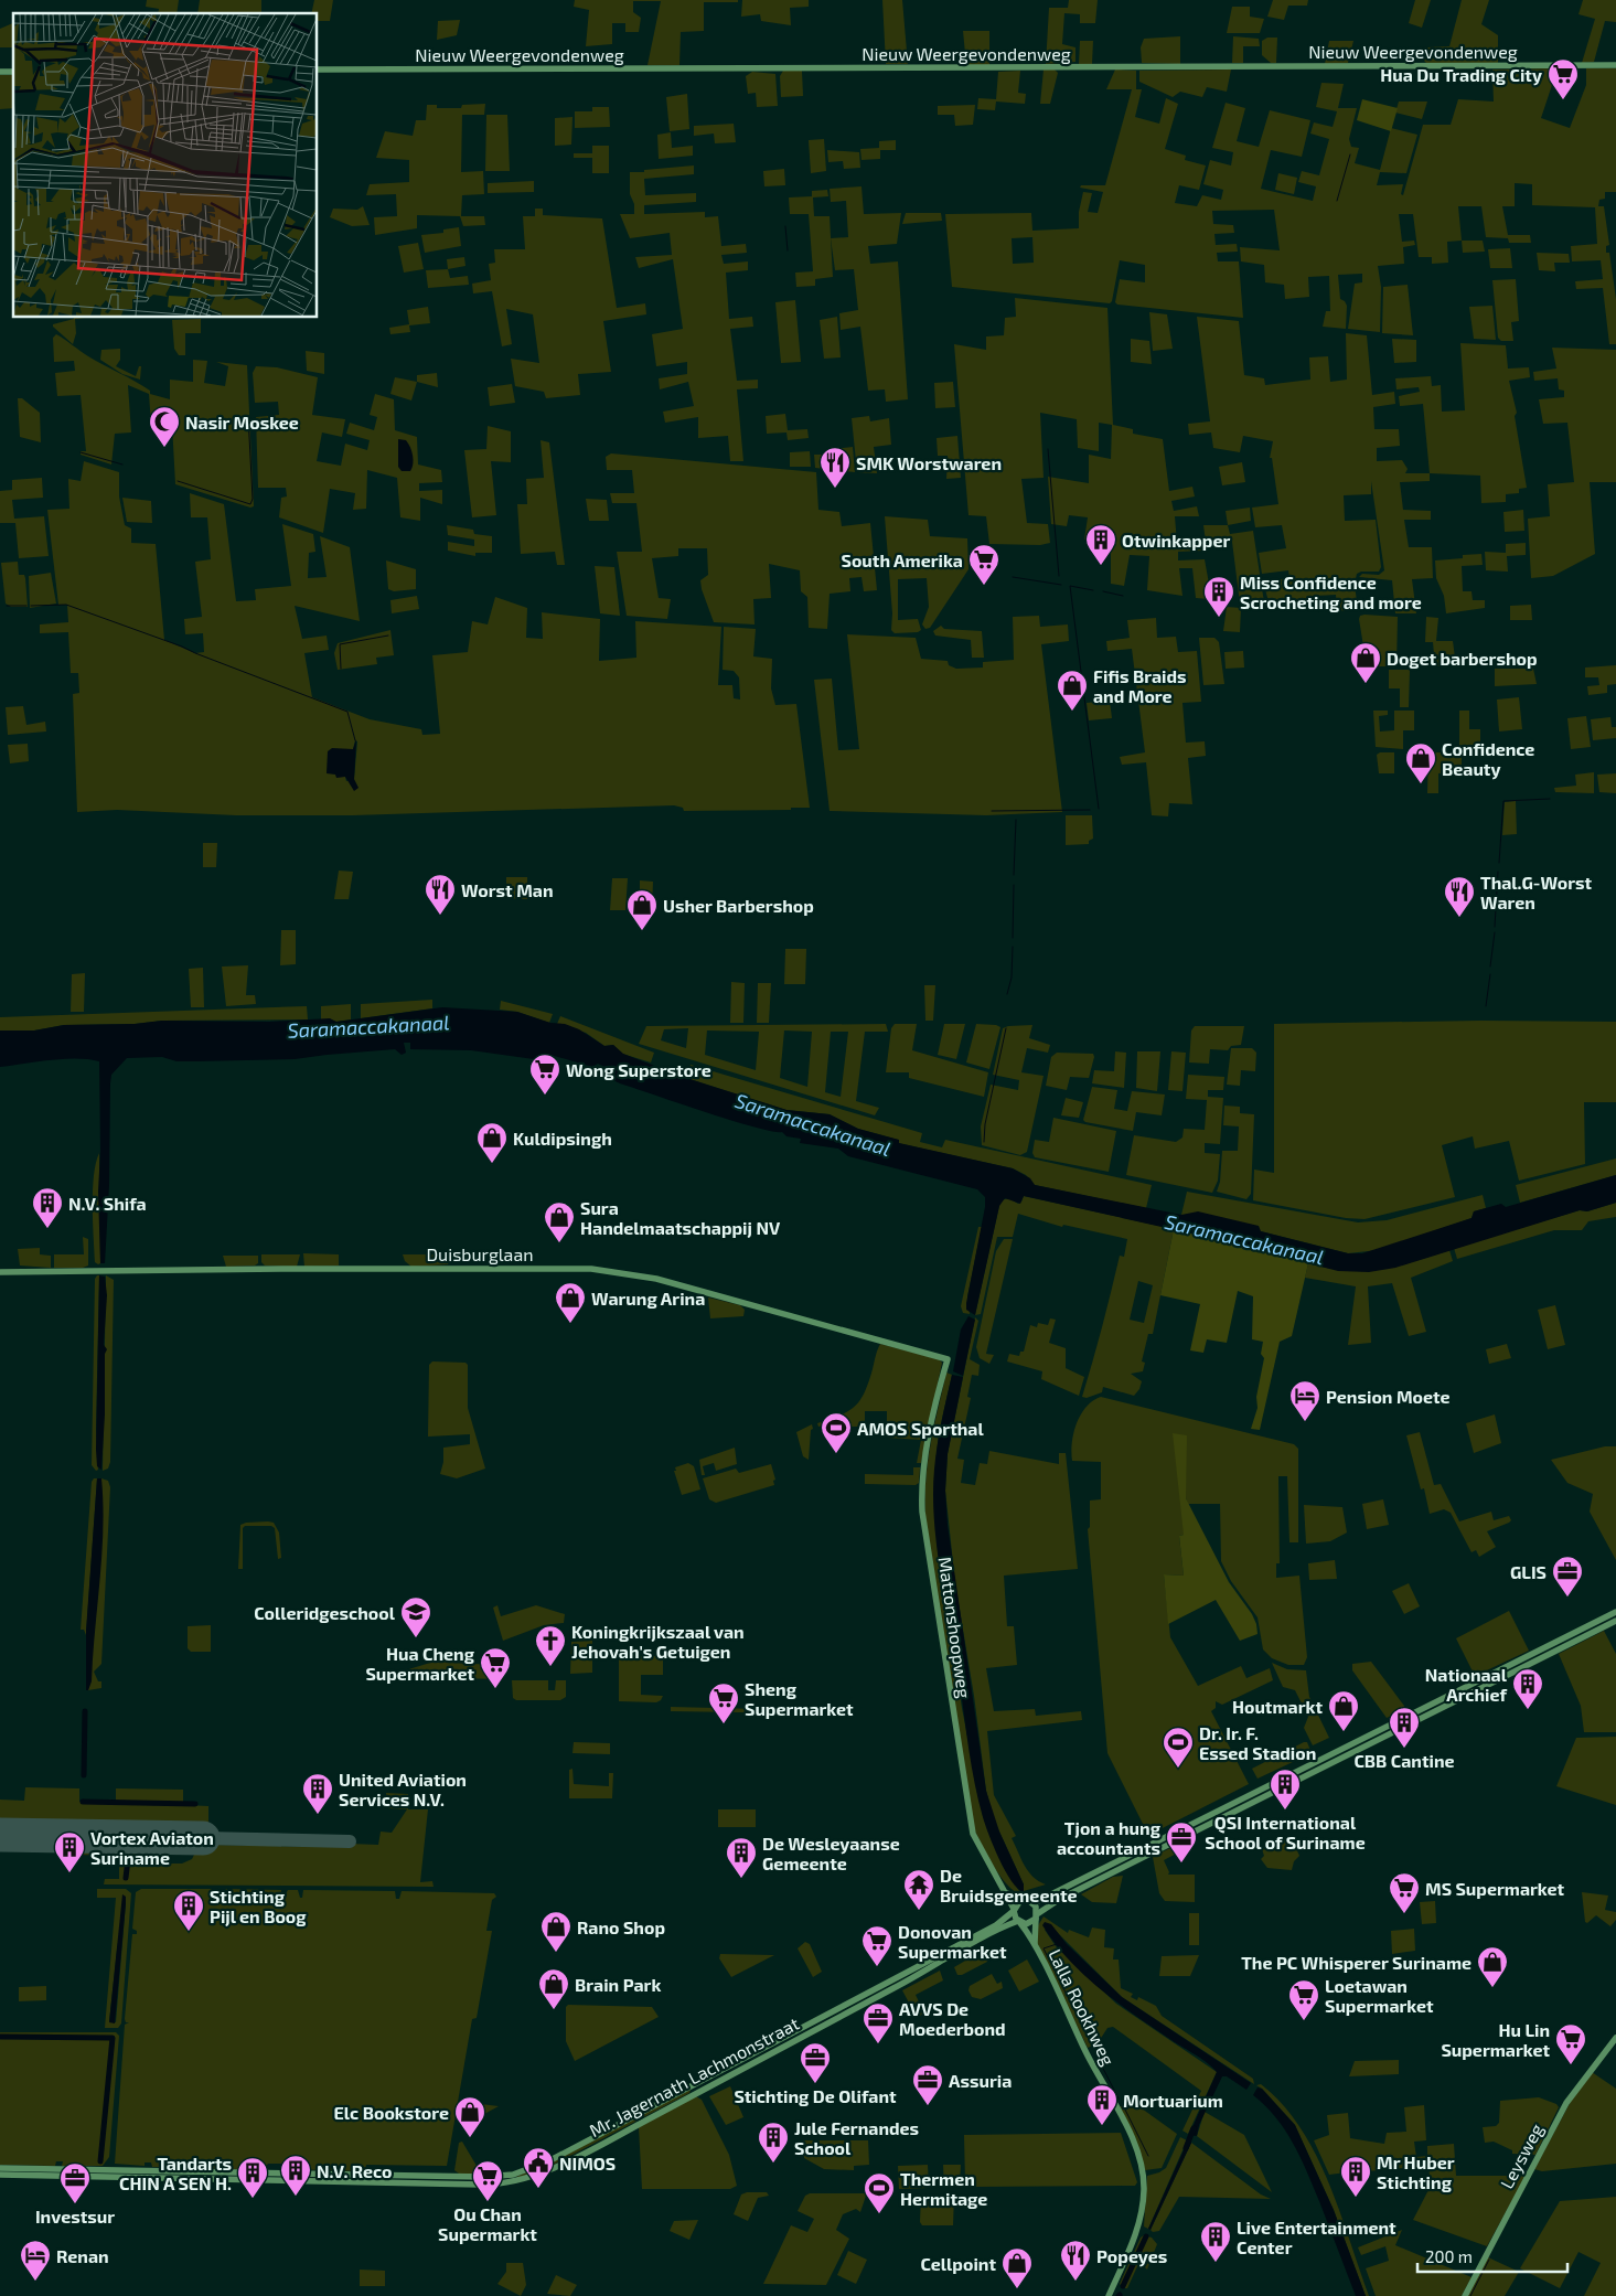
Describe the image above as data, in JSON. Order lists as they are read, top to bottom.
{
  "streets": {
    "street": [
      "Nieuw Weergevondenweg",
      "Duisburglaan",
      "Mattonshoopweg",
      "Lalla Rookhweg",
      "Mr. Jagernath Lachmonstraat",
      "Leysweg"
    ]
  },
  "crossings": [
    ["Duisburglaan", "Mattonshoopweg"],
    ["Mattonshoopweg", "Lalla Rookhweg"],
    ["Mattonshoopweg", "Mr. Jagernath Lachmonstraat"],
    ["Lalla Rookhweg", "Mr. Jagernath Lachmonstraat"]
  ],
  "water": ["Saramaccakanaal"],
  "places": {
    "supermarket": [
      "Hua Du Trading City",
      "South Amerika",
      "Wong Superstore",
      "Hua Cheng Supermarket",
      "Sheng Supermarket",
      "MS Supermarket",
      "Donovan Supermarket",
      "Loetawan Supermarket",
      "Hu Lin Supermarket",
      "Ou Chan Supermarkt"
    ],
    "mosque": ["Nasir Moskee"],
    "restaurant": [
      "SMK Worstwaren",
      "Worst Man",
      "Thal.G-Worst Waren",
      "Popeyes"
    ],
    "building": [
      "Otwinkapper",
      "Miss Confidence Scrocheting and more",
      "N.V. Shifa",
      "Nationaal Archief",
      "CBB Cantine",
      "QSI International School of Suriname",
      "United Aviation Services N.V.",
      "Vortex Aviaton Suriname",
      "De Wesleyaanse Gemeente",
      "Stichting Pijl en Boog",
      "Mortuarium",
      "Jule Fernandes School",
      "N.V. Reco",
      "Mr Huber Stichting",
      "Tandarts CHIN A SEN H.",
      "Live Entertainment Center"
    ],
    "shop": [
      "Doget barbershop",
      "Fifis Braids and More",
      "Confidence Beauty",
      "Usher Barbershop",
      "Kuldipsingh",
      "Sura Handelmaatschappij NV",
      "Warung Arina",
      "Houtmarkt",
      "Rano Shop",
      "The PC Whisperer Suriname",
      "Brain Park",
      "Elc Bookstore",
      "Cellpoint"
    ],
    "hotel": ["Pension Moete", "Renan"],
    "sports": ["AMOS Sporthal", "Dr. Ir. F. Essed Stadion", "Thermen Hermitage"],
    "office": [
      "GLIS",
      "Tjon a hung accountants",
      "AVVS De Moederbond",
      "Stichting De Olifant",
      "Assuria",
      "Investsur"
    ],
    "school or university": ["Colleridgeschool"],
    "church": ["Koningkrijkszaal van Jehovah's Getuigen"],
    "temple": ["De Bruidsgemeente"],
    "public building": ["NIMOS"]
  },
  "scale_bar": "200 m"
}
